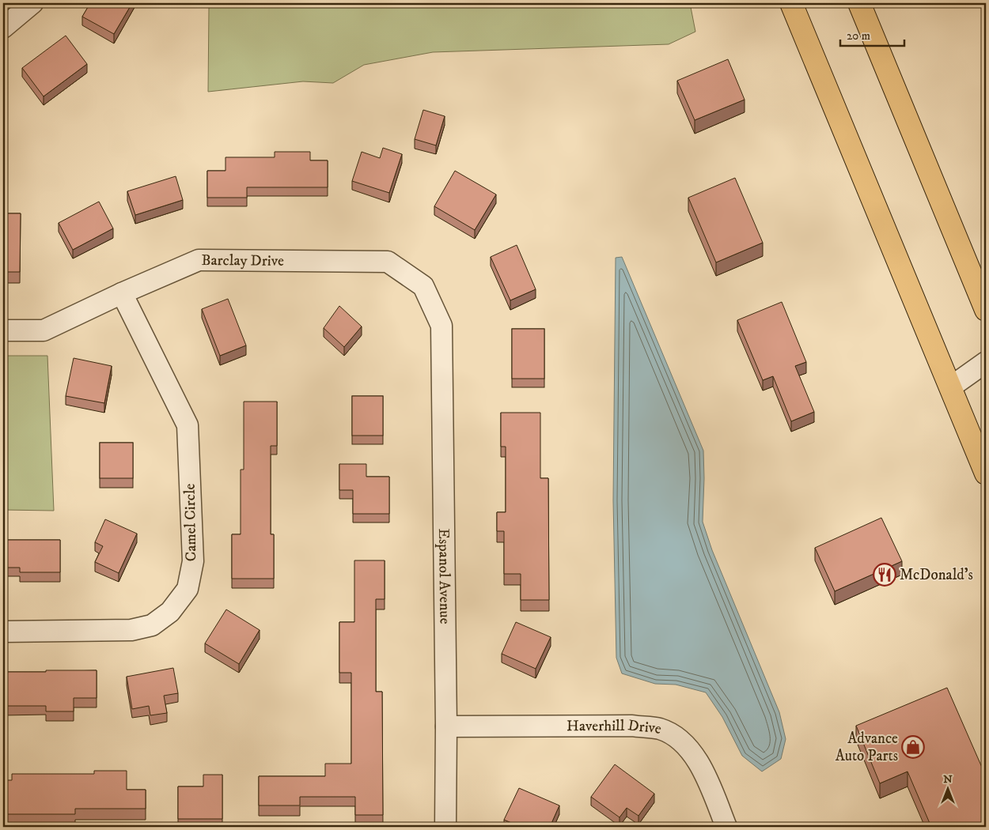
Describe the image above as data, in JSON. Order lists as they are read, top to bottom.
{
  "streets": {
    "street": [
      "Barclay Drive",
      "Camel Circle",
      "Espanol Avenue",
      "Haverhill Drive"
    ]
  },
  "crossings": [
    ["Barclay Drive", "Camel Circle"],
    ["Barclay Drive", "Espanol Avenue"],
    ["Espanol Avenue", "Haverhill Drive"]
  ],
  "places": {
    "restaurant": ["McDonald's"],
    "shop": ["Advance Auto Parts"]
  },
  "scale_bar": "20 m",
  "north": "top"
}
